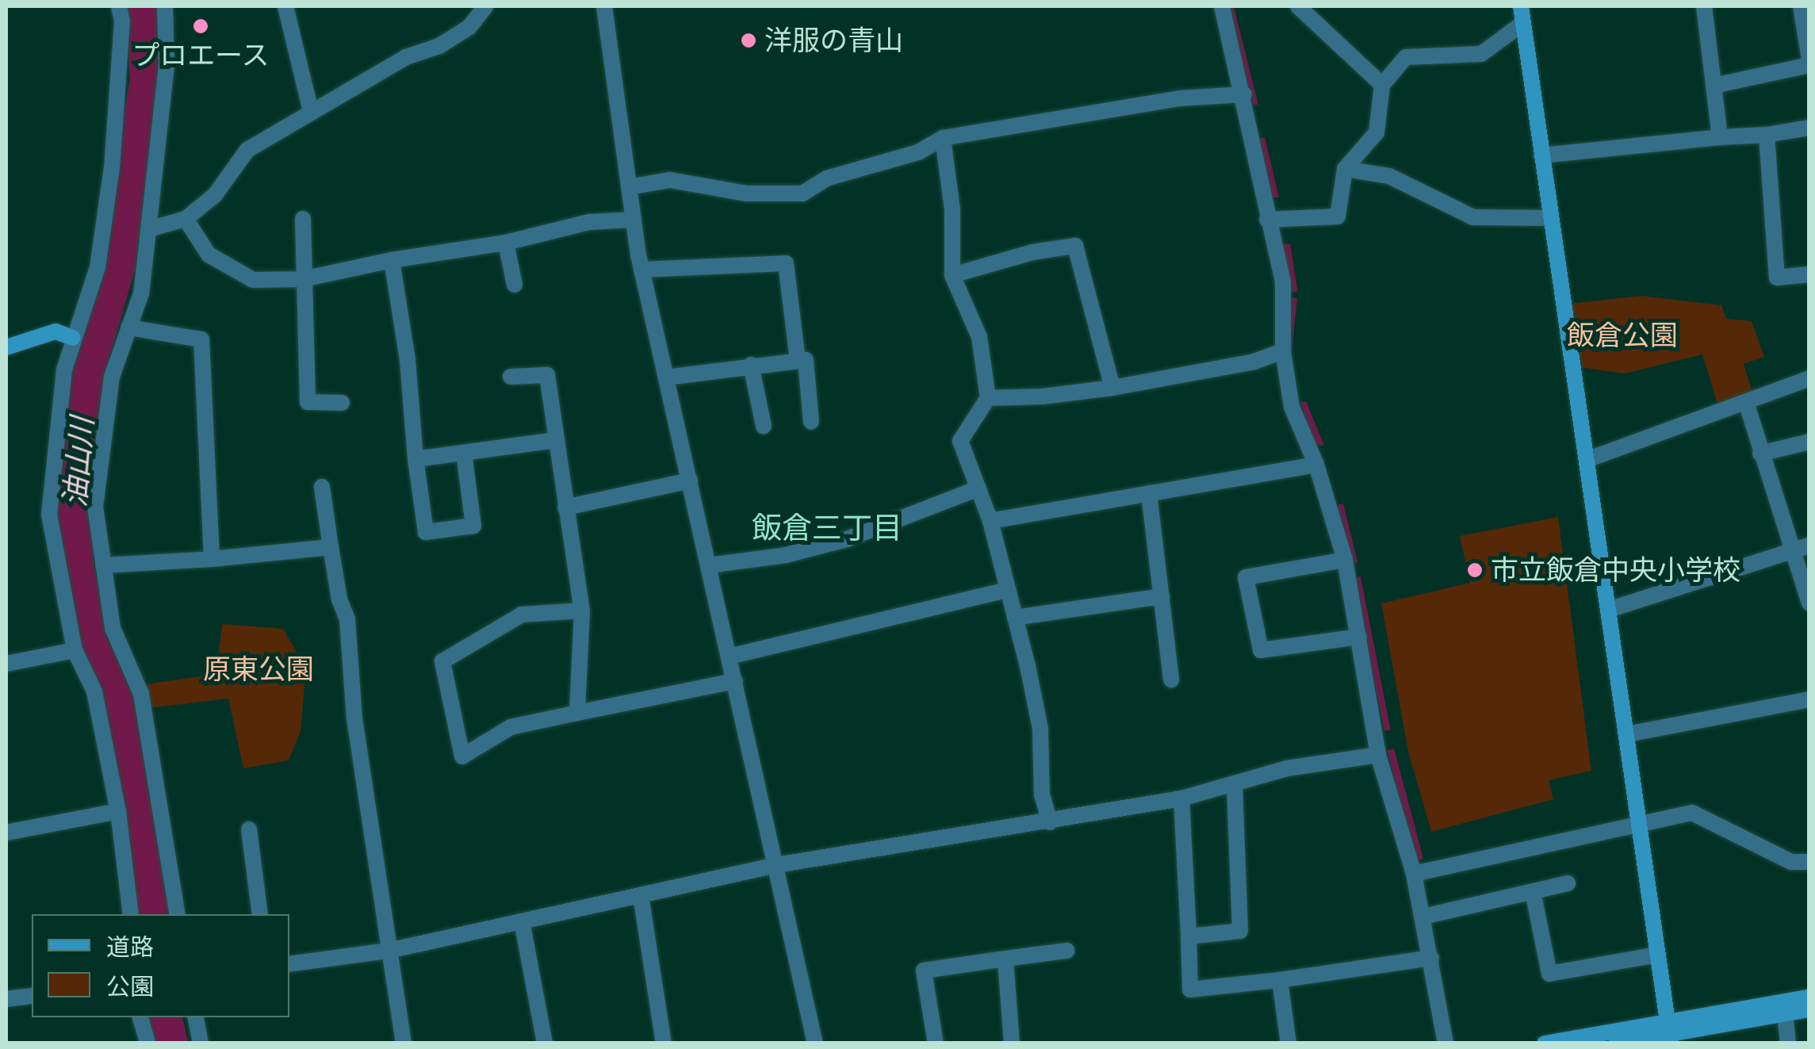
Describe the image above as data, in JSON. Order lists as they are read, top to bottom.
{
  "districts": ["飯倉三丁目"],
  "water": ["油山川"],
  "parks": ["飯倉公園", "原東公園"],
  "places": ["プロエース", "洋服の青山", "市立飯倉中央小学校"],
  "legend": ["道路", "公園"]
}
